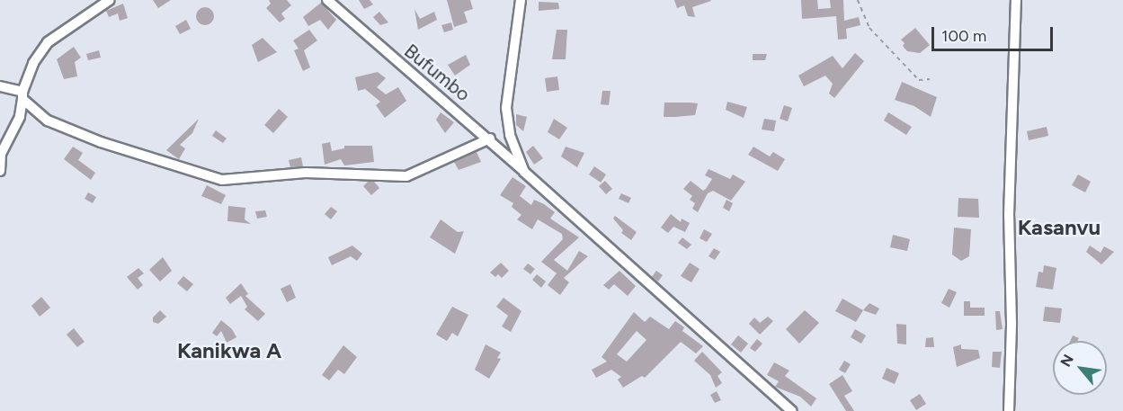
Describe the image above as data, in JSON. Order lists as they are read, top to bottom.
{
  "streets": {
    "street": ["Bufumbo"]
  },
  "districts": ["Kasanvu", "Kanikwa A"],
  "scale_bar": "100 m",
  "north": "top left"
}
